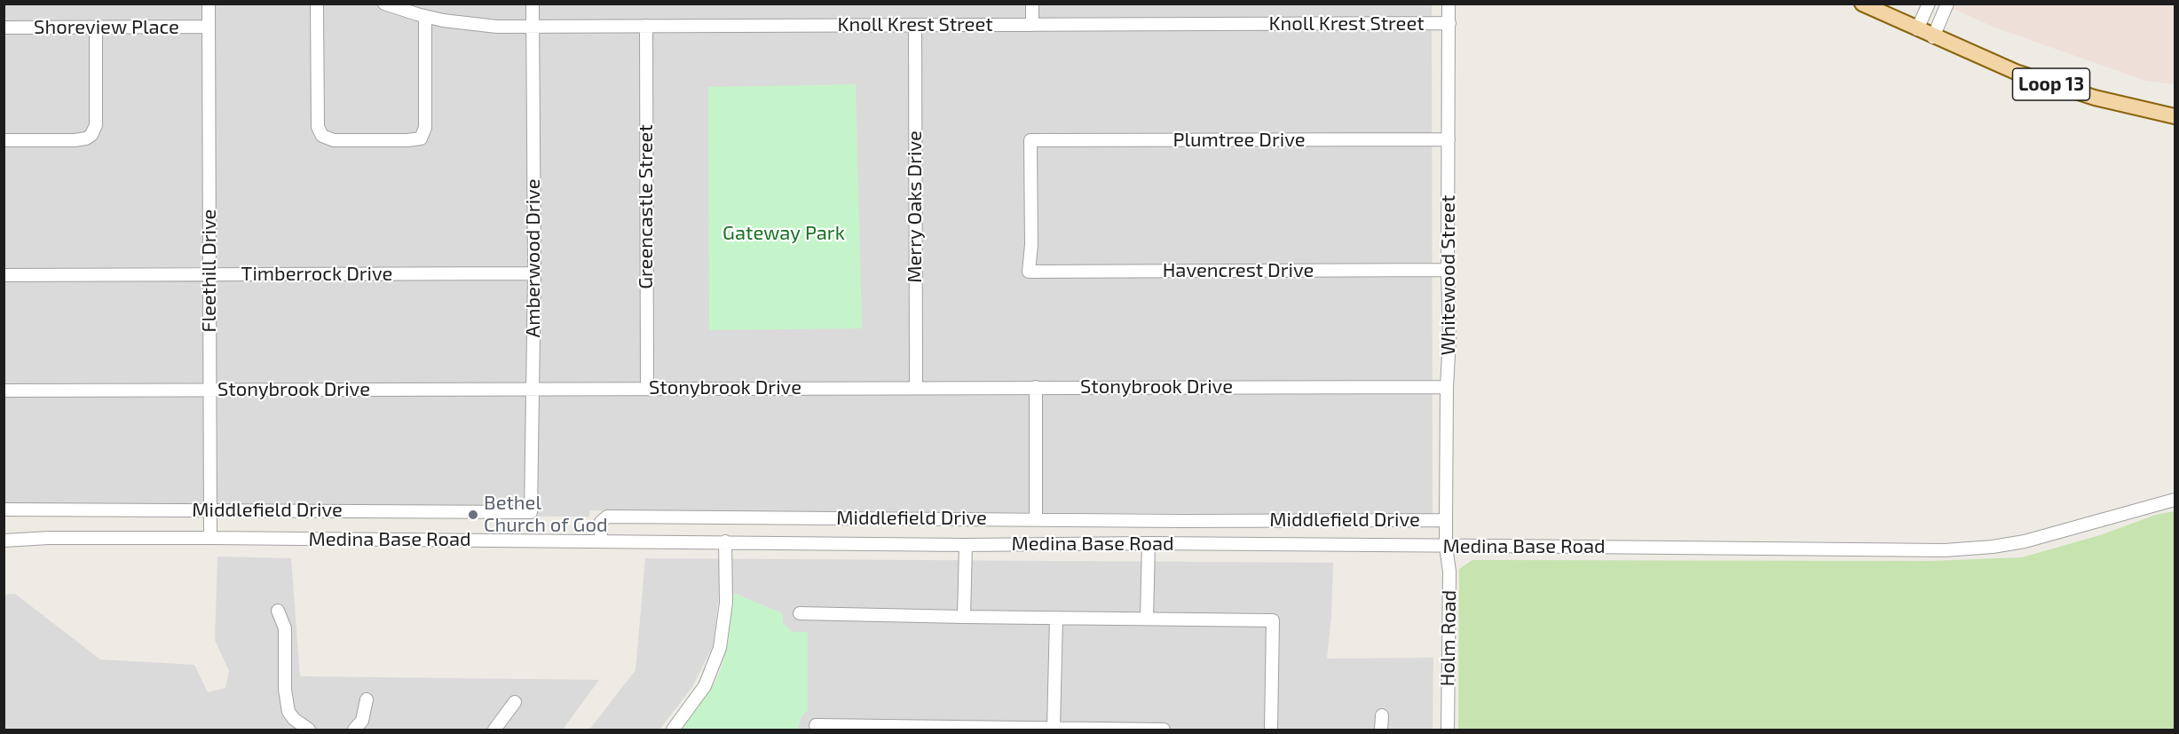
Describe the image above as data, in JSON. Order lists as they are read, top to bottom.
{
  "streets": {
    "main road": ["Loop 13"],
    "street": [
      "Knoll Krest Street",
      "Shoreview Place",
      "Plumtree Drive",
      "Greencastle Street",
      "Merry Oaks Drive",
      "Amberwood Drive",
      "Fleethill Drive",
      "Havencrest Drive",
      "Timberrock Drive",
      "Whitewood Street",
      "Stonybrook Drive",
      "Middlefield Drive",
      "Medina Base Road",
      "Holm Road"
    ]
  },
  "crossings": [
    ["Knoll Krest Street", "Greencastle Street"],
    ["Knoll Krest Street", "Merry Oaks Drive"],
    ["Knoll Krest Street", "Amberwood Drive"],
    ["Knoll Krest Street", "Whitewood Street"],
    ["Shoreview Place", "Fleethill Drive"],
    ["Plumtree Drive", "Havencrest Drive"],
    ["Plumtree Drive", "Whitewood Street"],
    ["Greencastle Street", "Stonybrook Drive"],
    ["Merry Oaks Drive", "Stonybrook Drive"],
    ["Amberwood Drive", "Timberrock Drive"],
    ["Amberwood Drive", "Stonybrook Drive"],
    ["Amberwood Drive", "Middlefield Drive"],
    ["Fleethill Drive", "Timberrock Drive"],
    ["Fleethill Drive", "Stonybrook Drive"],
    ["Fleethill Drive", "Middlefield Drive"],
    ["Fleethill Drive", "Medina Base Road"],
    ["Havencrest Drive", "Whitewood Street"],
    ["Whitewood Street", "Stonybrook Drive"],
    ["Whitewood Street", "Middlefield Drive"],
    ["Whitewood Street", "Medina Base Road"],
    ["Whitewood Street", "Holm Road"],
    ["Middlefield Drive", "Medina Base Road"],
    ["Medina Base Road", "Holm Road"]
  ],
  "parks": ["Gateway Park"],
  "places": ["Bethel Church of God"]
}
